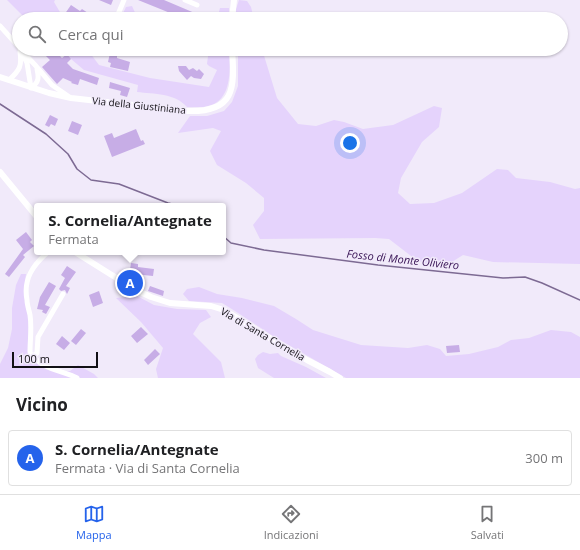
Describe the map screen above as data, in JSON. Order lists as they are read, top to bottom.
{
  "streets": {
    "street": ["Via della Giustiniana", "Via di Santa Cornelia"]
  },
  "water": ["Fosso di Monte Oliviero"],
  "scale_bar": "100 m",
  "page": {
    "search": "Cerca qui",
    "popup": ["S. Cornelia/Antegnate", "Fermata"],
    "pins": "A",
    "scale": "100 m",
    "heading": "Vicino",
    "list": [
      {
        "mark": "A",
        "name": "S. Cornelia/Antegnate",
        "note": "Fermata · Via di Santa Cornelia",
        "value": "300 m"
      }
    ],
    "nav": ["Mappa", "Indicazioni", "Salvati"]
  }
}
